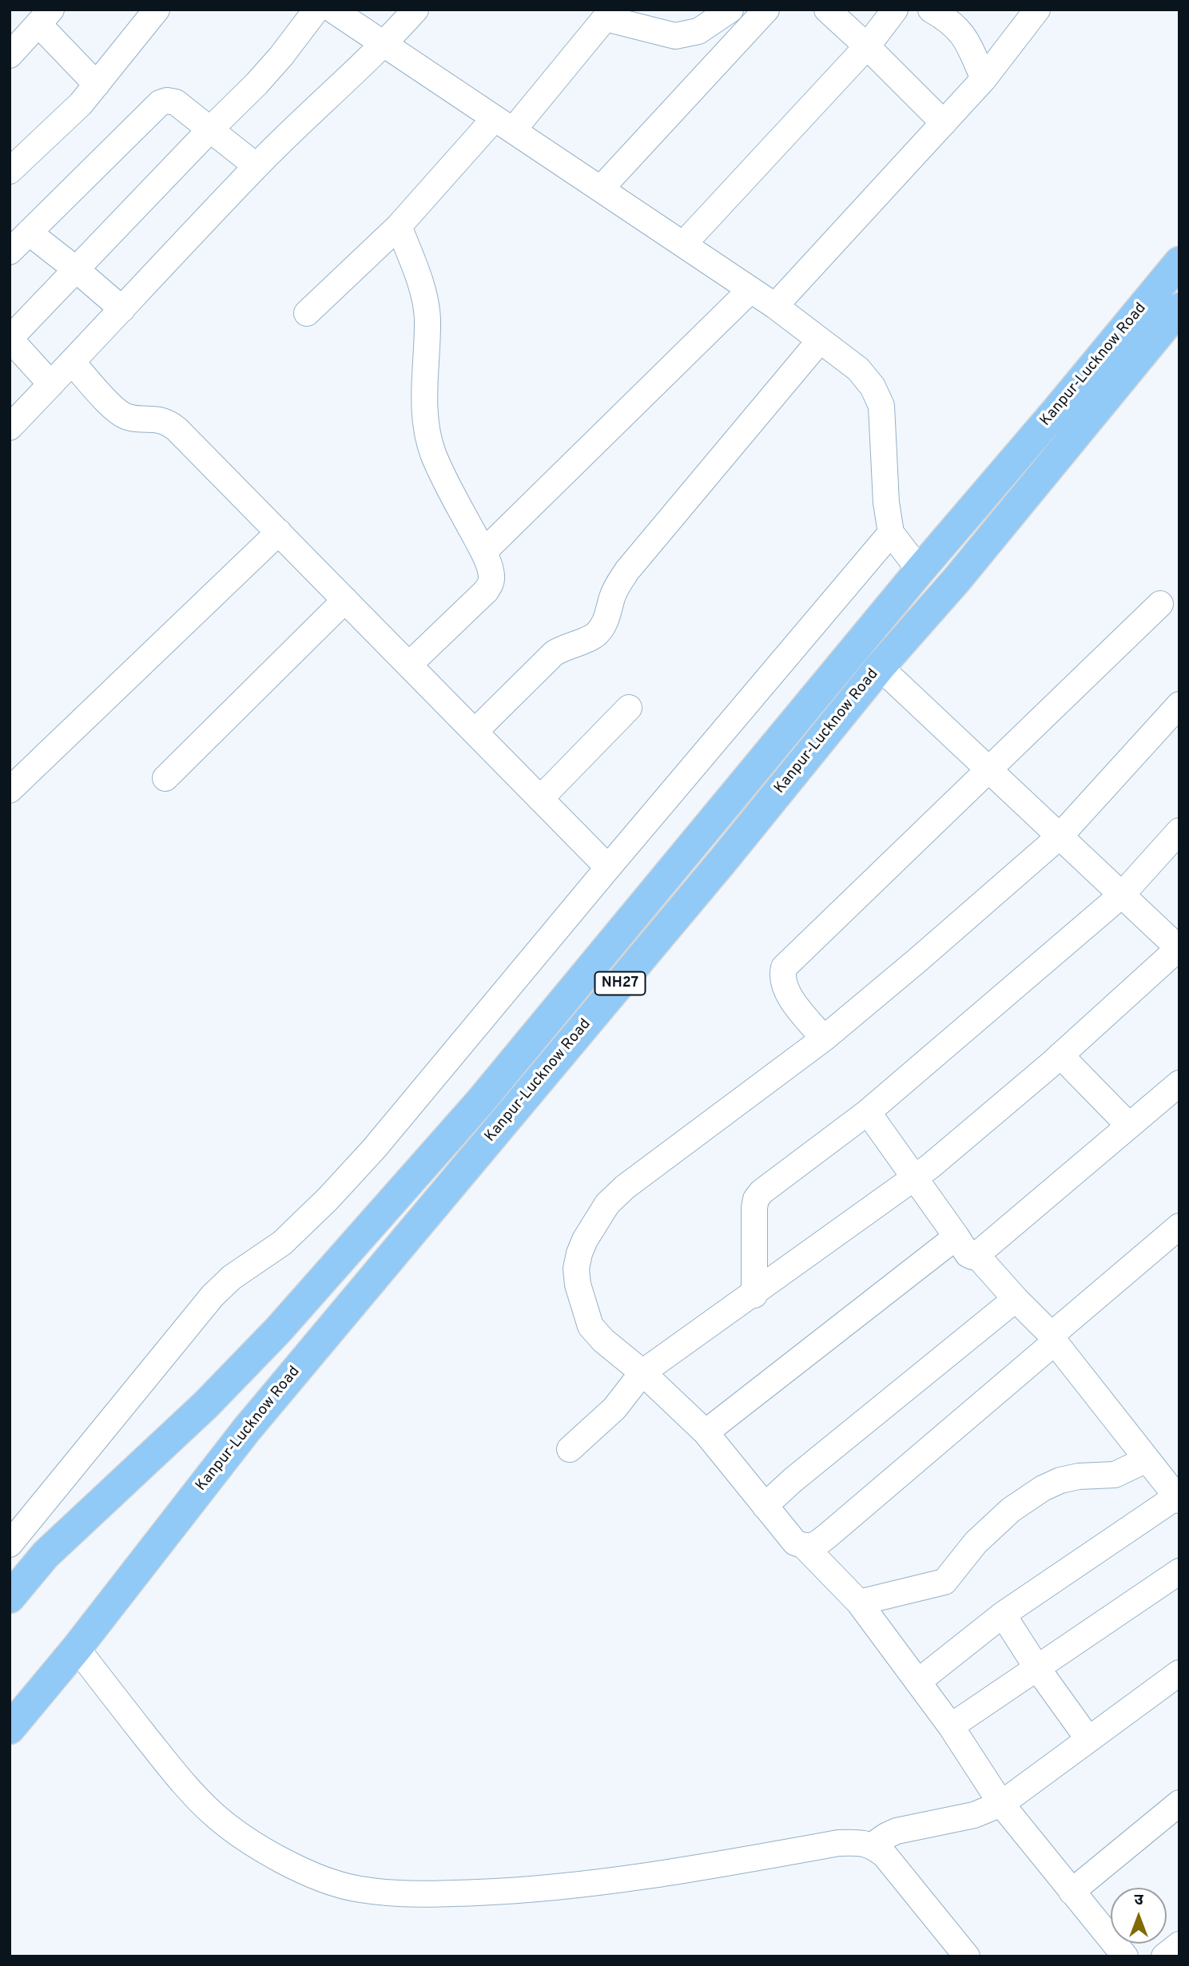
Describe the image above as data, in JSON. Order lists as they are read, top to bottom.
{
  "streets": {
    "highway": ["Kanpur-Lucknow Road", "NH27"]
  },
  "north": "top"
}
